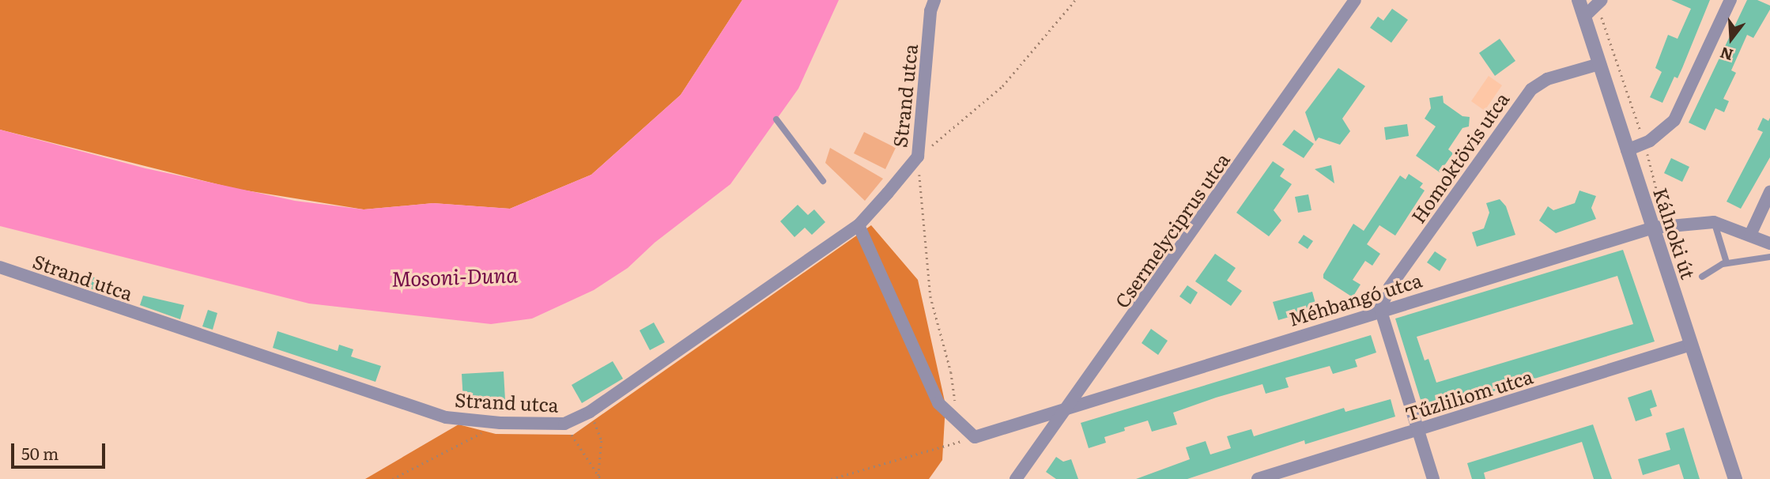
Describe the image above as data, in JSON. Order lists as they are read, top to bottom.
{
  "streets": {
    "street": [
      "Strand utca",
      "Homoktövis utca",
      "Csermelyciprus utca",
      "Kálnoki út",
      "Méhbangó utca",
      "Tűzliliom utca"
    ]
  },
  "crossings": [
    ["Homoktövis utca", "Kálnoki út"],
    ["Homoktövis utca", "Méhbangó utca"],
    ["Csermelyciprus utca", "Méhbangó utca"],
    ["Kálnoki út", "Méhbangó utca"],
    ["Kálnoki út", "Tűzliliom utca"]
  ],
  "water": ["Mosoni-Duna"],
  "scale_bar": "50 m",
  "north": "bottom"
}
